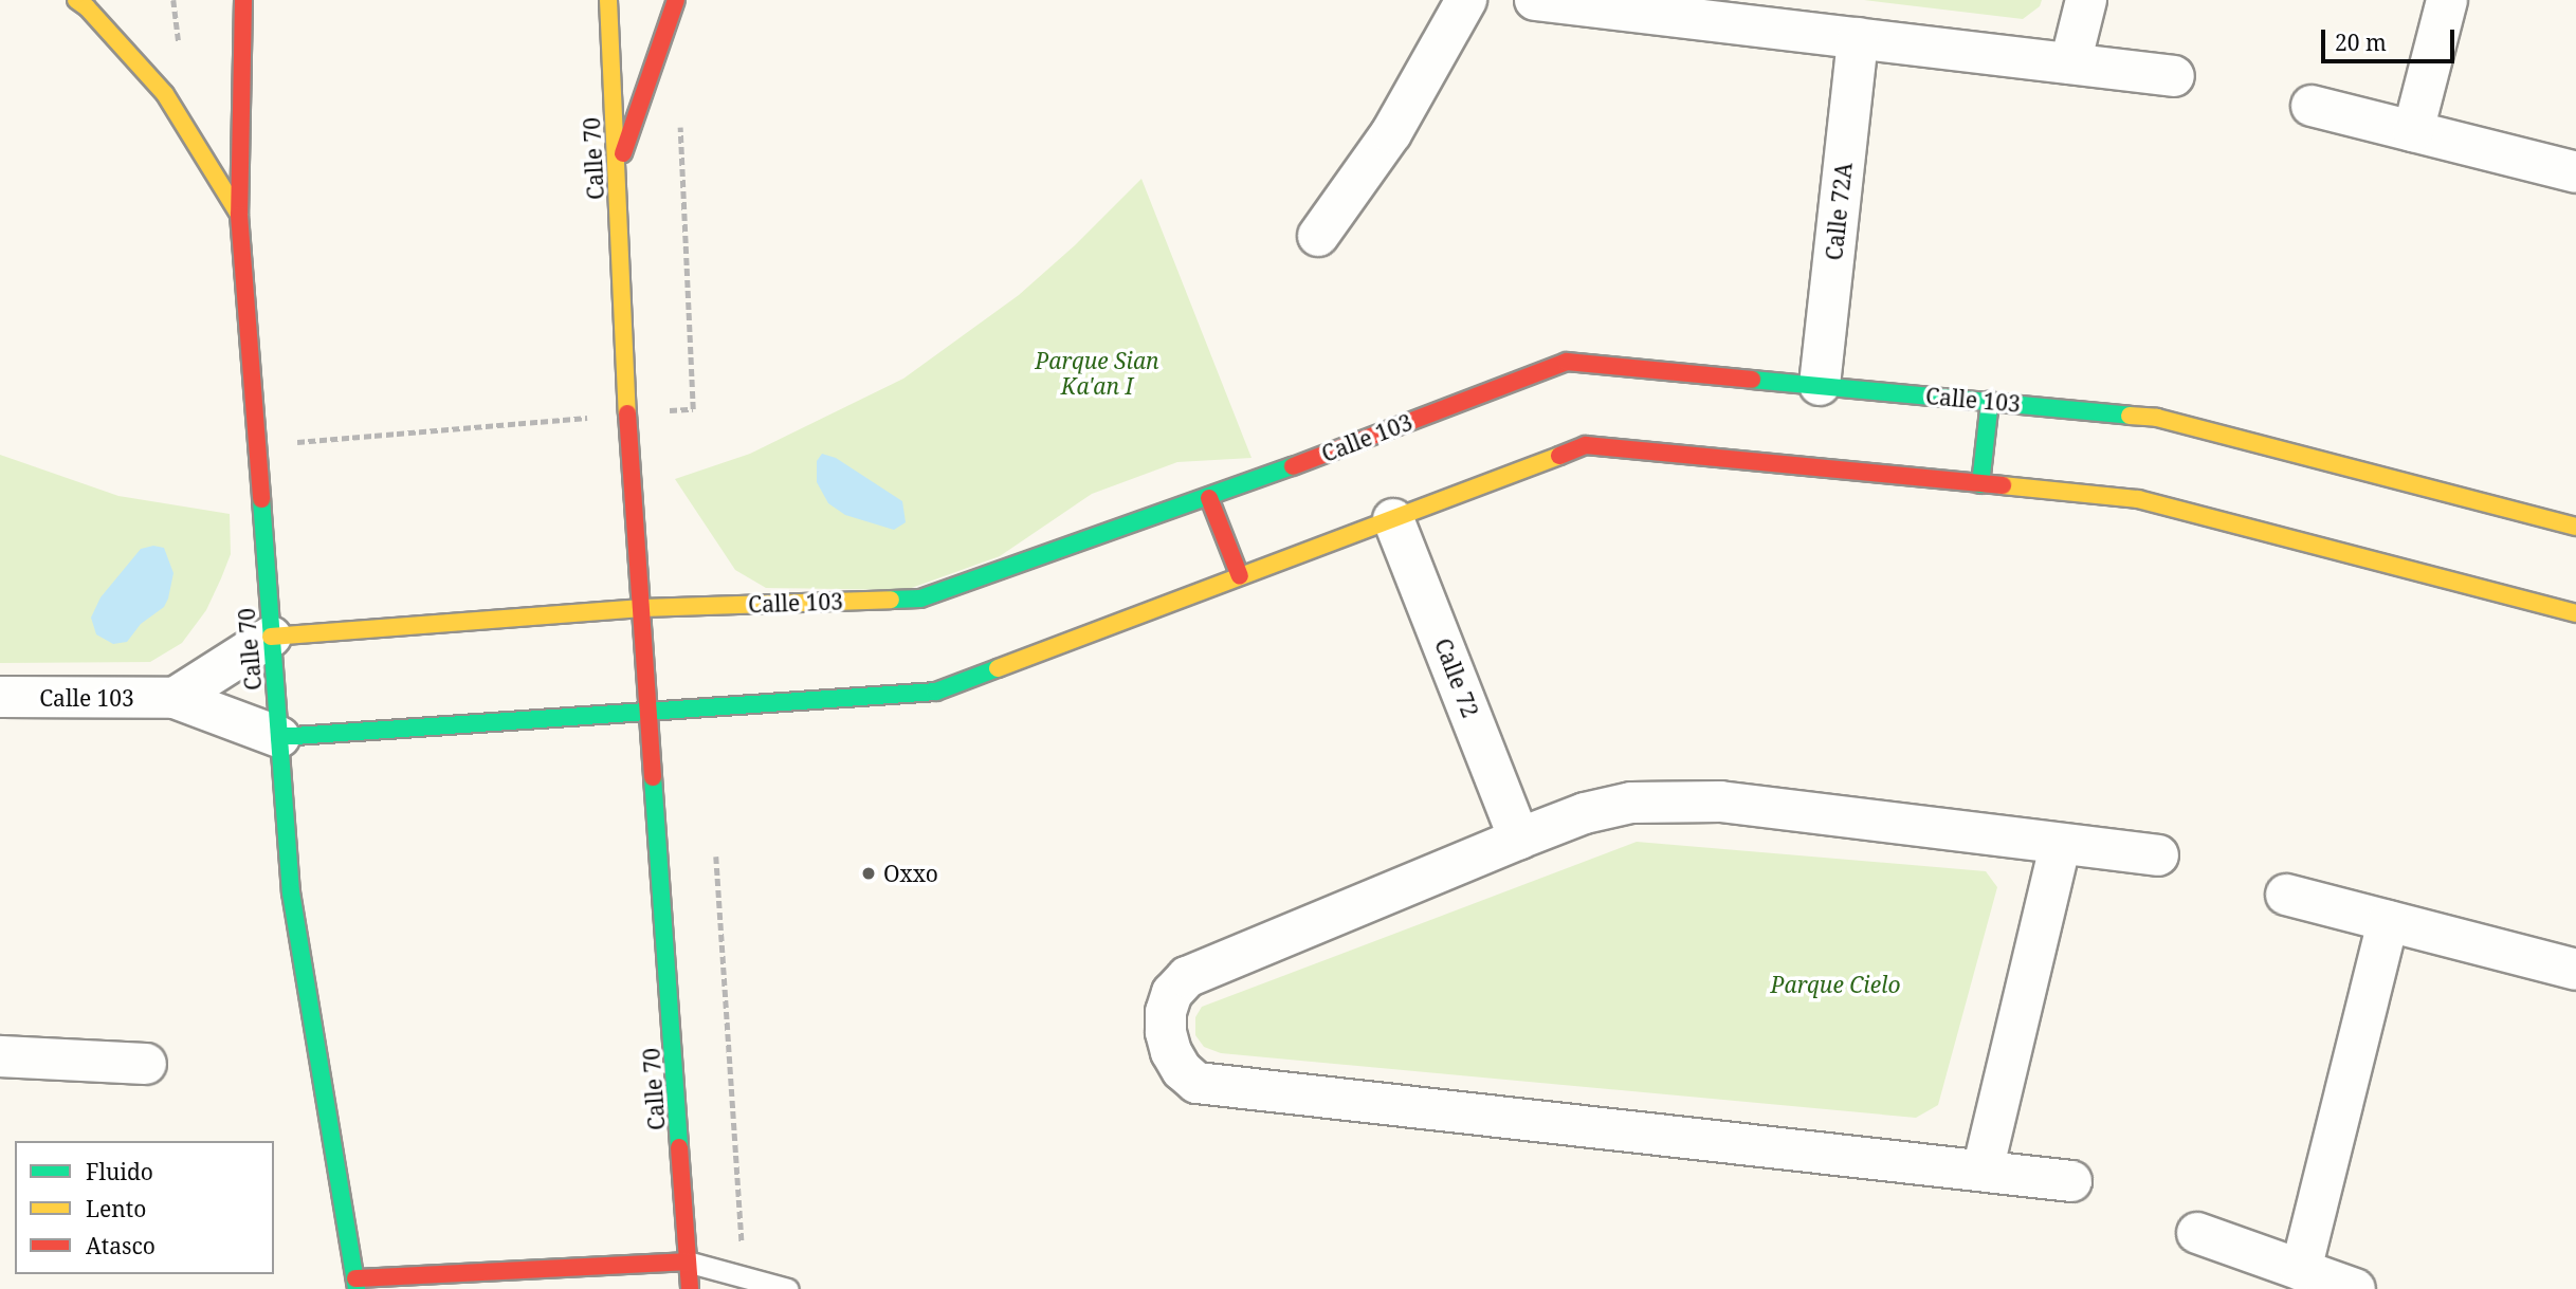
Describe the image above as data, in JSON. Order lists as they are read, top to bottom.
{
  "streets": {
    "main road": ["Calle 70", "Calle 103"],
    "street": ["Calle 72A", "Calle 72"]
  },
  "crossings": [
    ["Calle 70", "Calle 103"],
    ["Calle 72A", "Calle 103"],
    ["Calle 103", "Calle 72"]
  ],
  "parks": ["Parque Sian Ka'an I", "Parque Cielo"],
  "places": ["Oxxo"],
  "legend": ["Fluido", "Lento", "Atasco"],
  "scale_bar": "20 m"
}
